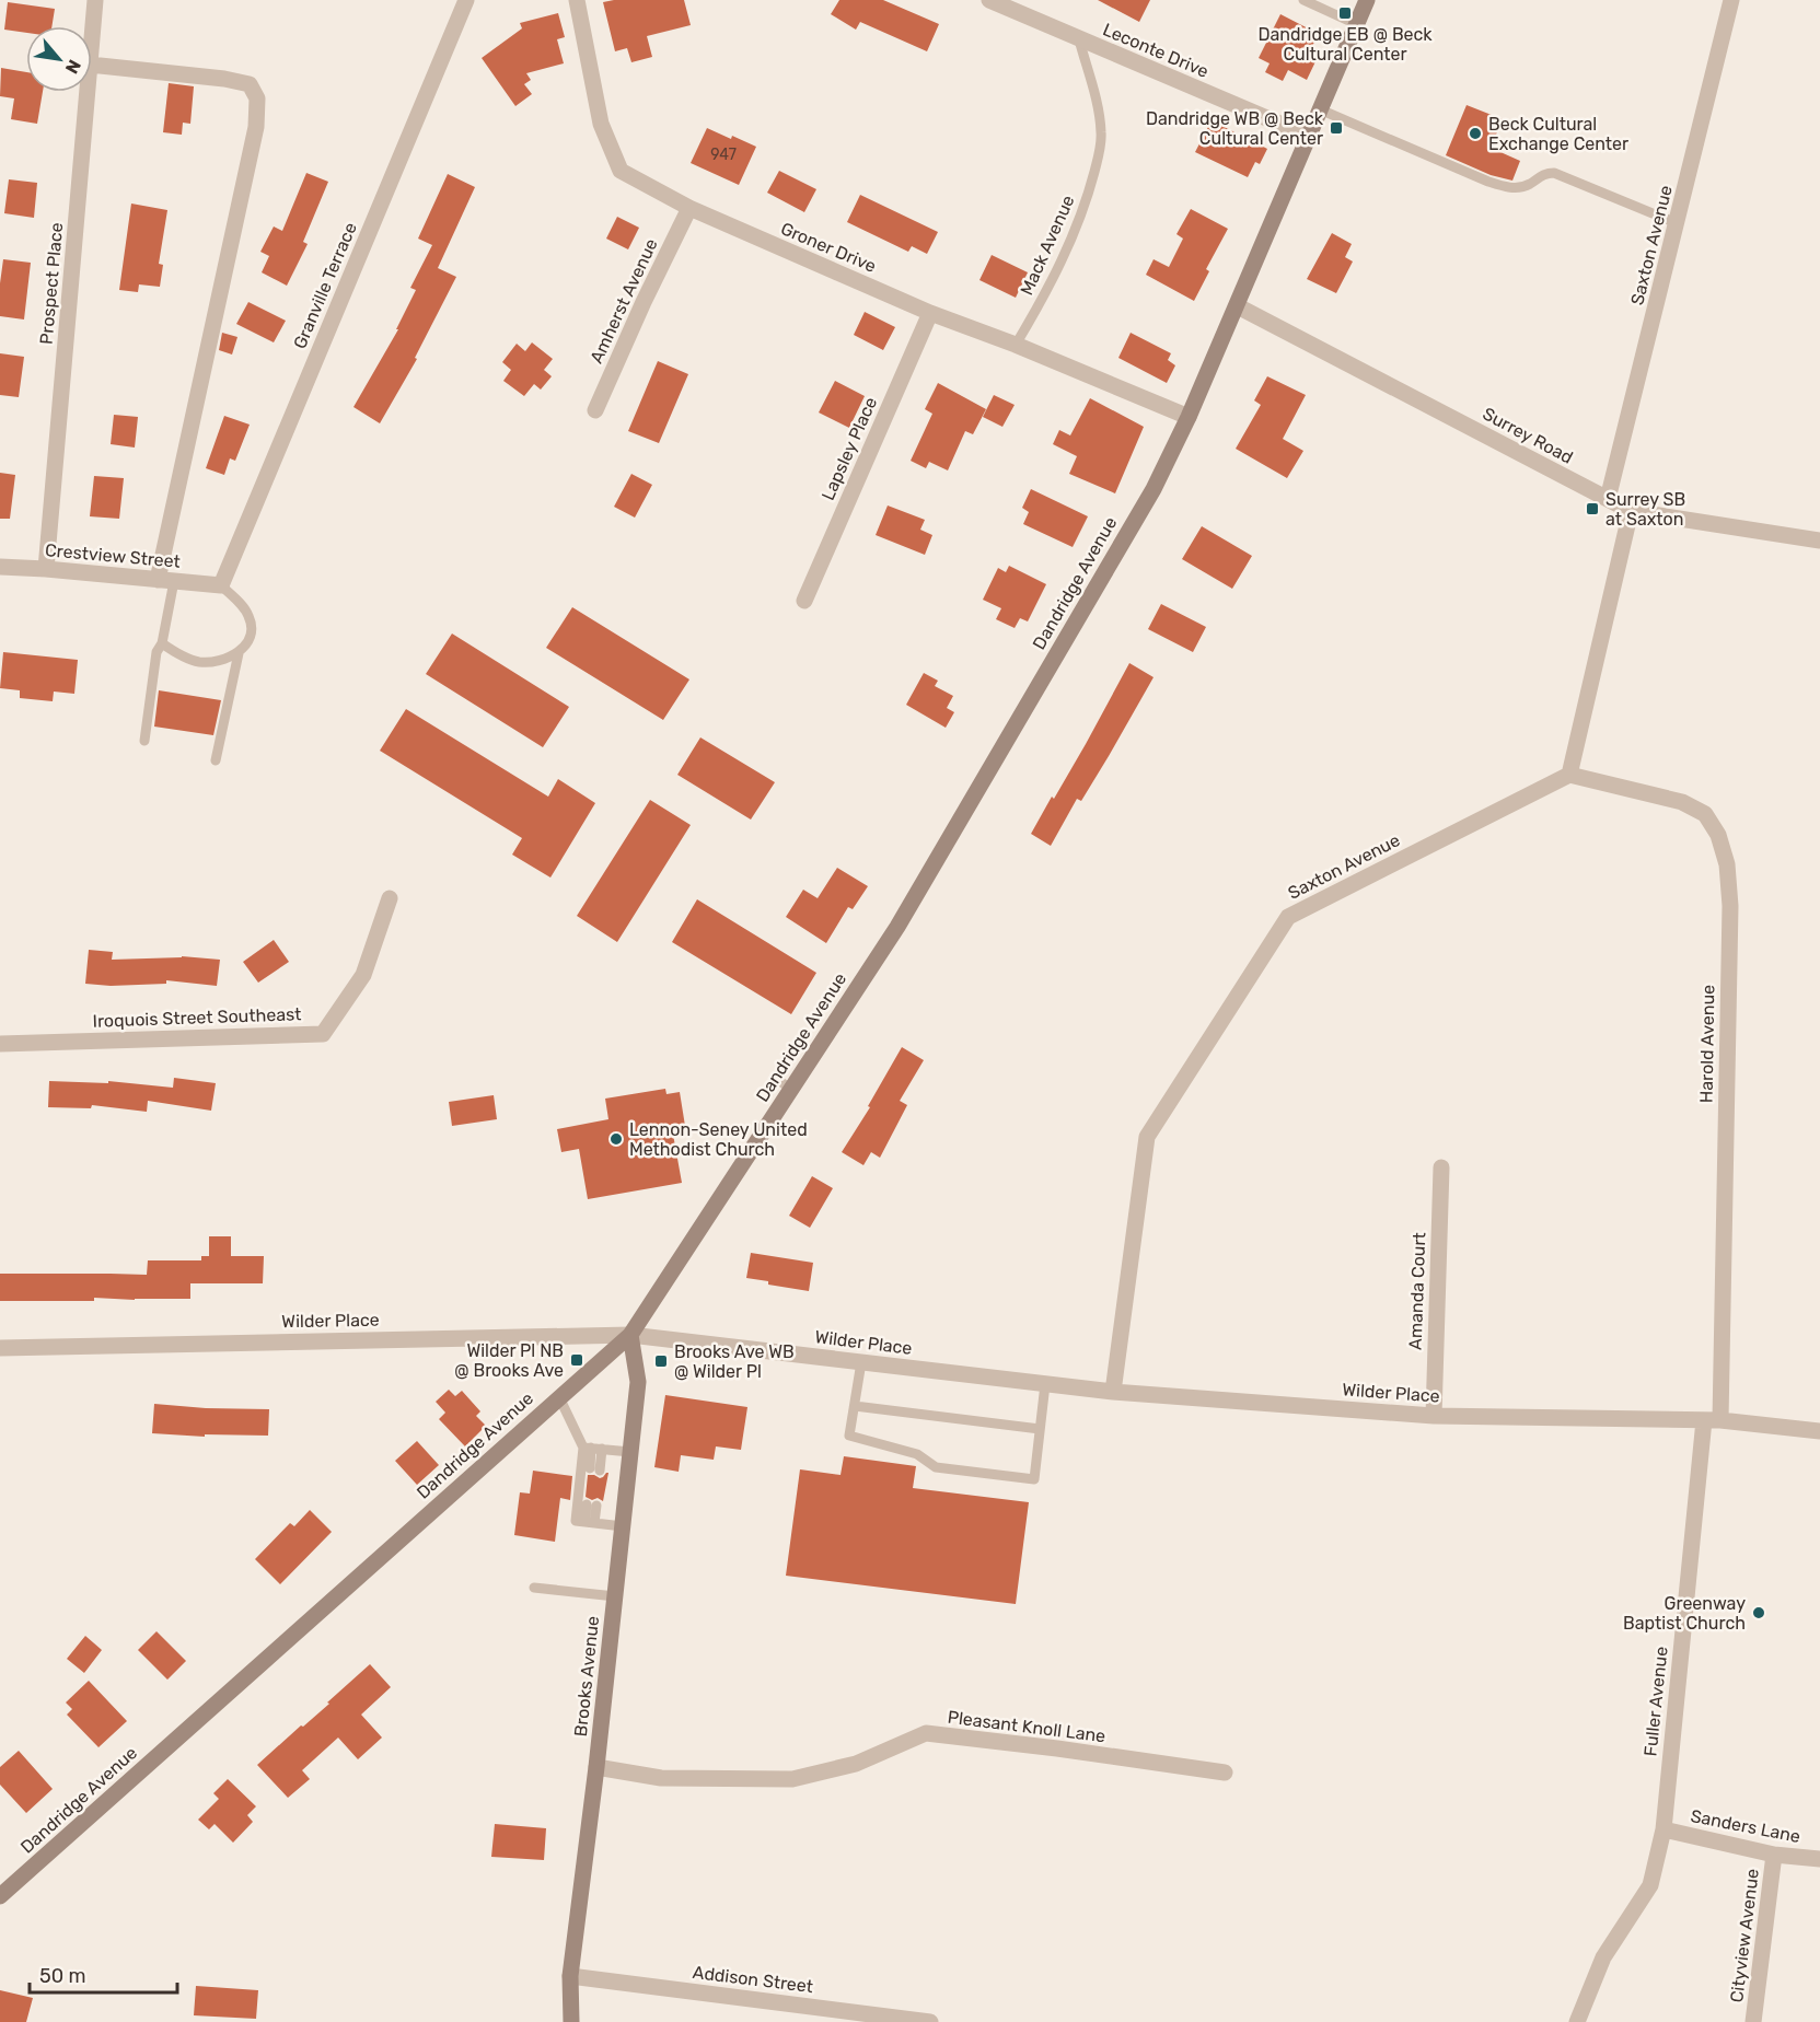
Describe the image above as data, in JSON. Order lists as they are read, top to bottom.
{
  "streets": {
    "street": [
      "Leconte Drive",
      "Saxton Avenue",
      "Groner Drive",
      "Prospect Place",
      "Granville Terrace",
      "Amherst Avenue",
      "Surrey Road",
      "Lapsley Place",
      "Crestview Street",
      "Dandridge Avenue",
      "Iroquois Street Southeast",
      "Harold Avenue",
      "Amanda Court",
      "Wilder Place",
      "Brooks Avenue",
      "Fuller Avenue",
      "Pleasant Knoll Lane",
      "Sanders Lane",
      "Cityview Avenue",
      "Addison Street"
    ],
    "lane": ["Mack Avenue"]
  },
  "crossings": [
    ["Leconte Drive", "Mack Avenue"],
    ["Leconte Drive", "Dandridge Avenue"],
    ["Mack Avenue", "Groner Drive"],
    ["Saxton Avenue", "Surrey Road"],
    ["Saxton Avenue", "Harold Avenue"],
    ["Saxton Avenue", "Wilder Place"],
    ["Groner Drive", "Amherst Avenue"],
    ["Groner Drive", "Lapsley Place"],
    ["Groner Drive", "Dandridge Avenue"],
    ["Prospect Place", "Crestview Street"],
    ["Granville Terrace", "Crestview Street"],
    ["Surrey Road", "Dandridge Avenue"],
    ["Dandridge Avenue", "Wilder Place"],
    ["Dandridge Avenue", "Brooks Avenue"],
    ["Harold Avenue", "Wilder Place"],
    ["Harold Avenue", "Fuller Avenue"],
    ["Amanda Court", "Wilder Place"],
    ["Wilder Place", "Brooks Avenue"],
    ["Wilder Place", "Fuller Avenue"],
    ["Brooks Avenue", "Pleasant Knoll Lane"],
    ["Brooks Avenue", "Addison Street"],
    ["Fuller Avenue", "Sanders Lane"],
    ["Sanders Lane", "Cityview Avenue"]
  ],
  "places": {
    "transit": [
      "Dandridge EB @ Beck Cultural Center",
      "Dandridge WB @ Beck Cultural Center",
      "Surrey SB at Saxton",
      "Wilder Pl NB @ Brooks Ave",
      "Brooks Ave WB @ Wilder Pl"
    ],
    "other": ["Beck Cultural Exchange Center", "Lennon-Seney United Methodist Church", "Greenway Baptist Church"]
  },
  "house_numbers": ["947"],
  "scale_bar": "50 m",
  "north": "bottom right"
}
